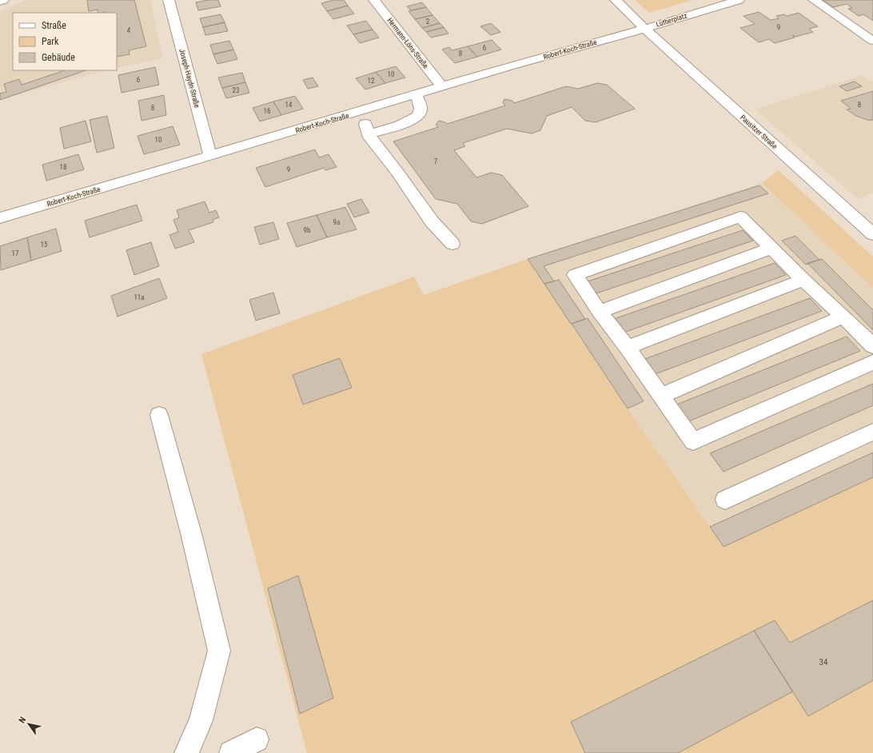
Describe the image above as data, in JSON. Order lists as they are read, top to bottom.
{
  "streets": {
    "street": [
      "Lutherplatz",
      "Hermann-Löns-Straße",
      "Robert-Koch-Straße",
      "Joseph-Haydn-Straße",
      "Pausitzer Straße"
    ]
  },
  "crossings": [
    ["Lutherplatz", "Robert-Koch-Straße"],
    ["Lutherplatz", "Pausitzer Straße"],
    ["Hermann-Löns-Straße", "Robert-Koch-Straße"],
    ["Robert-Koch-Straße", "Joseph-Haydn-Straße"],
    ["Robert-Koch-Straße", "Pausitzer Straße"]
  ],
  "house_numbers": [
    "2",
    "9",
    "4",
    "6",
    "8",
    "10",
    "6",
    "12",
    "23",
    "14",
    "8",
    "8",
    "16",
    "10",
    "7",
    "18",
    "9",
    "9a",
    "9b",
    "15",
    "17",
    "11a",
    "34"
  ],
  "legend": ["Straße", "Park", "Gebäude"],
  "north": "top left"
}
